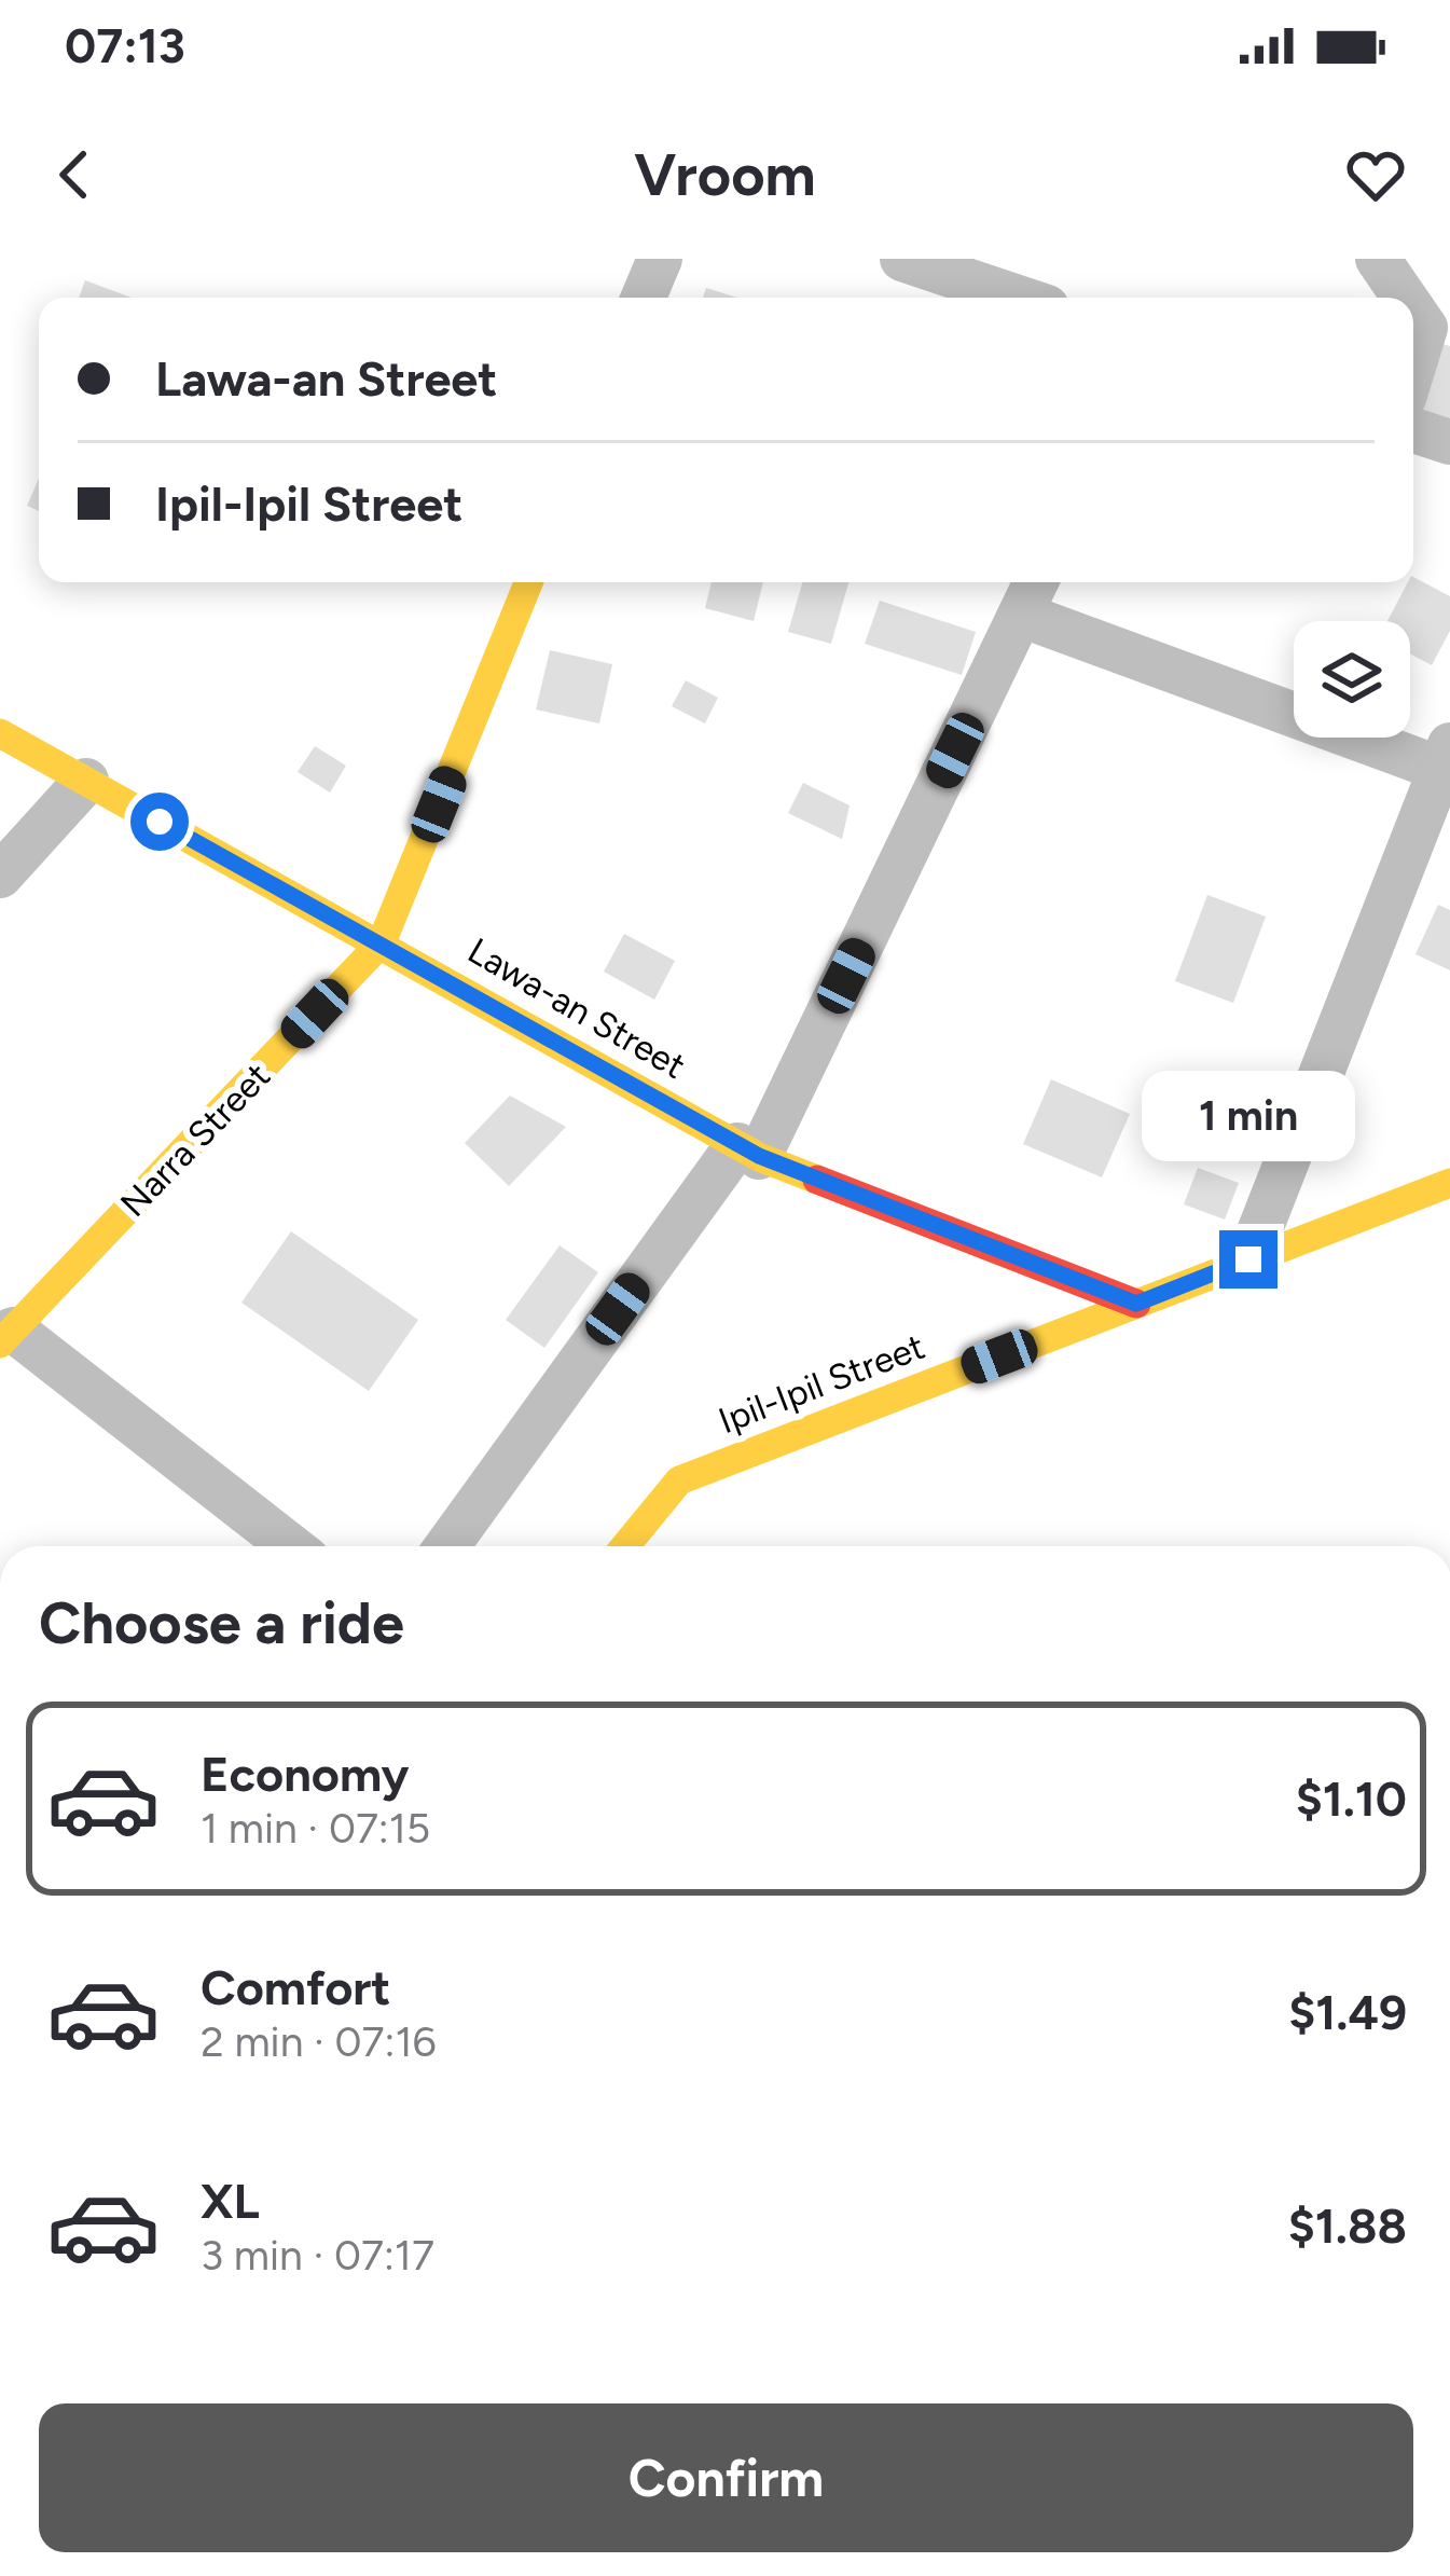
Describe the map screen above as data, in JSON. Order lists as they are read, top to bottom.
{
  "streets": {
    "street": ["Lawa-an Street", "Narra Street", "Ipil-Ipil Street"]
  },
  "crossings": [
    ["Lawa-an Street", "Narra Street"],
    ["Lawa-an Street", "Ipil-Ipil Street"]
  ],
  "page": {
    "status": "07:13",
    "header": "Vroom",
    "banner": ["Lawa-an Street", "Ipil-Ipil Street"],
    "bubble": "1 min",
    "heading": "Choose a ride",
    "list": [
      {
        "name": "Economy",
        "note": "1 min · 07:15",
        "value": "$1.10"
      },
      {
        "name": "Comfort",
        "note": "2 min · 07:16",
        "value": "$1.49"
      },
      {
        "name": "XL",
        "note": "3 min · 07:17",
        "value": "$1.88"
      }
    ],
    "buttons": "Confirm"
  }
}
